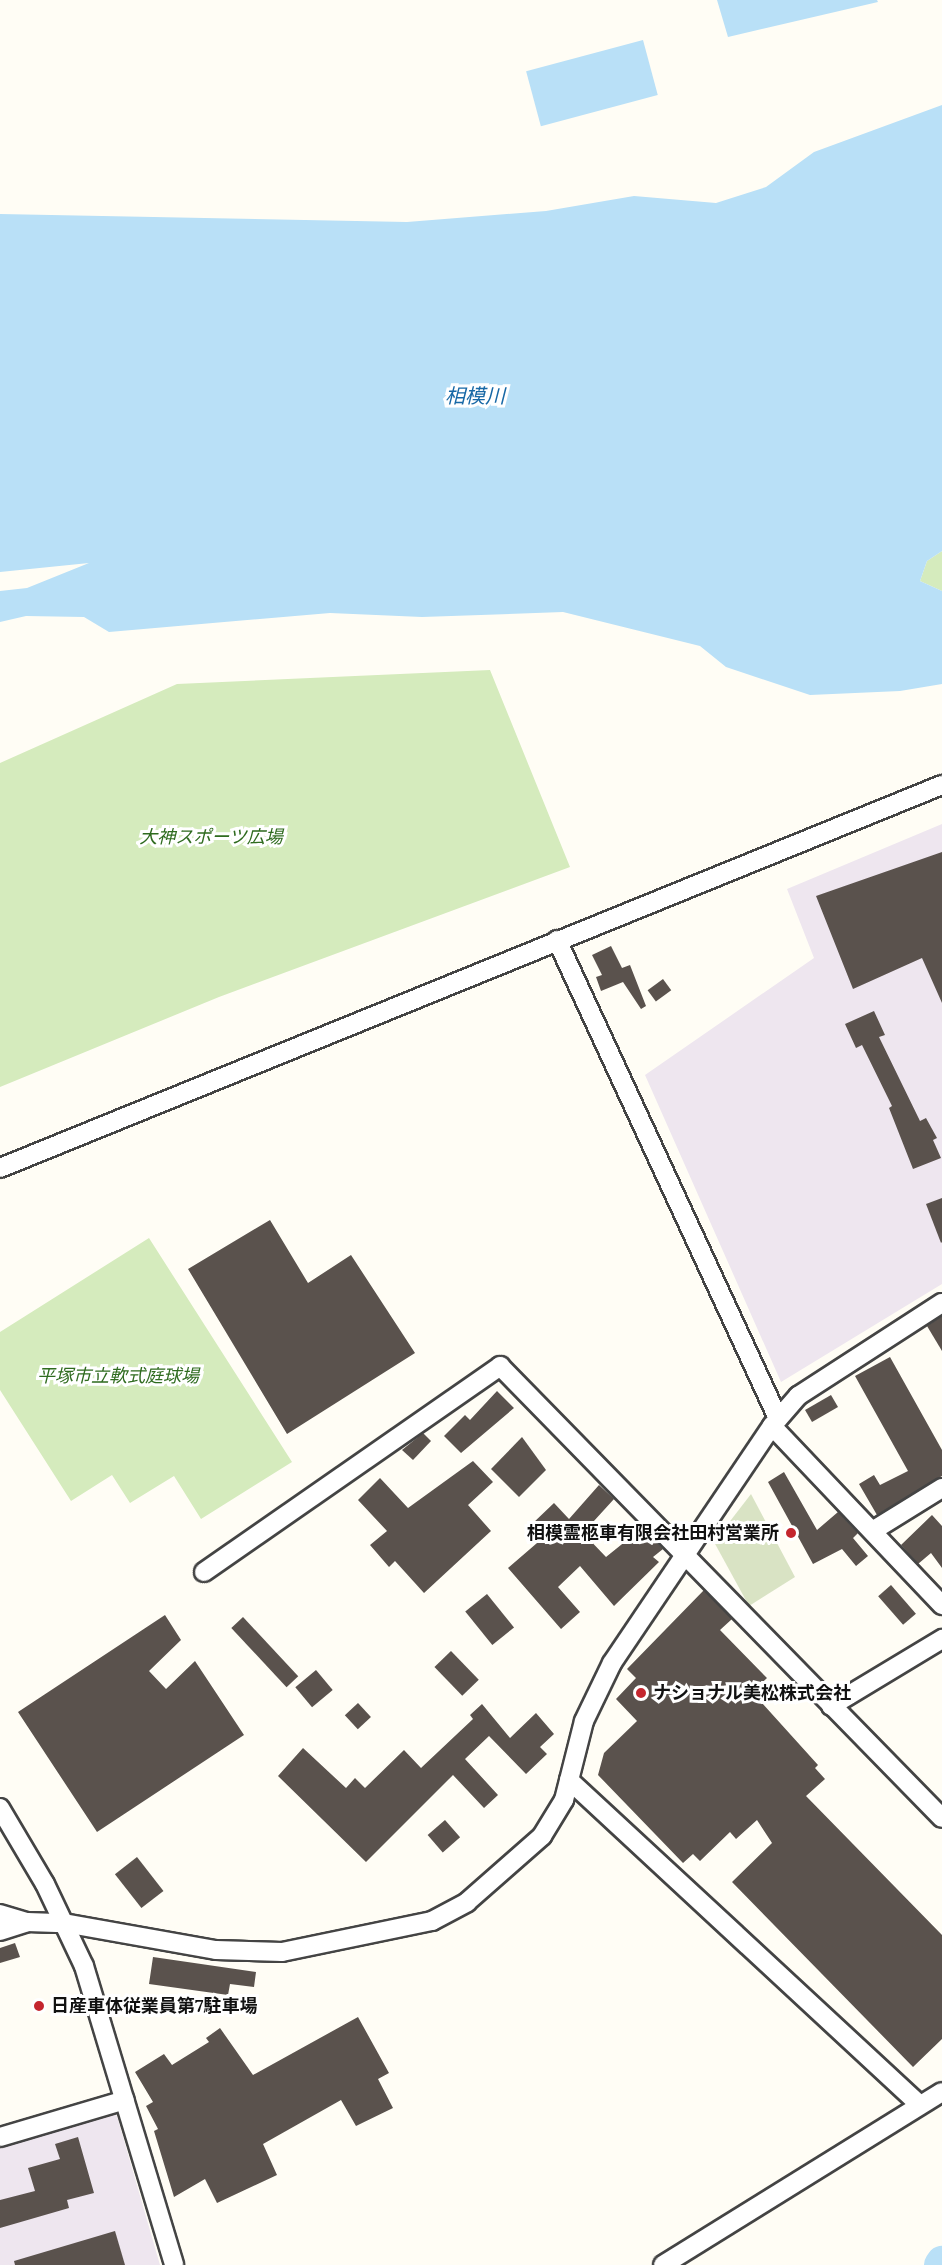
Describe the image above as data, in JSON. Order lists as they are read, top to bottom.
{
  "water": ["相模川"],
  "parks": ["大神スポーツ広場", "平塚市立軟式庭球場"],
  "places": ["相模霊柩車有限会社田村営業所", "ナショナル美松株式会社", "日産車体従業員第7駐車場"]
}
